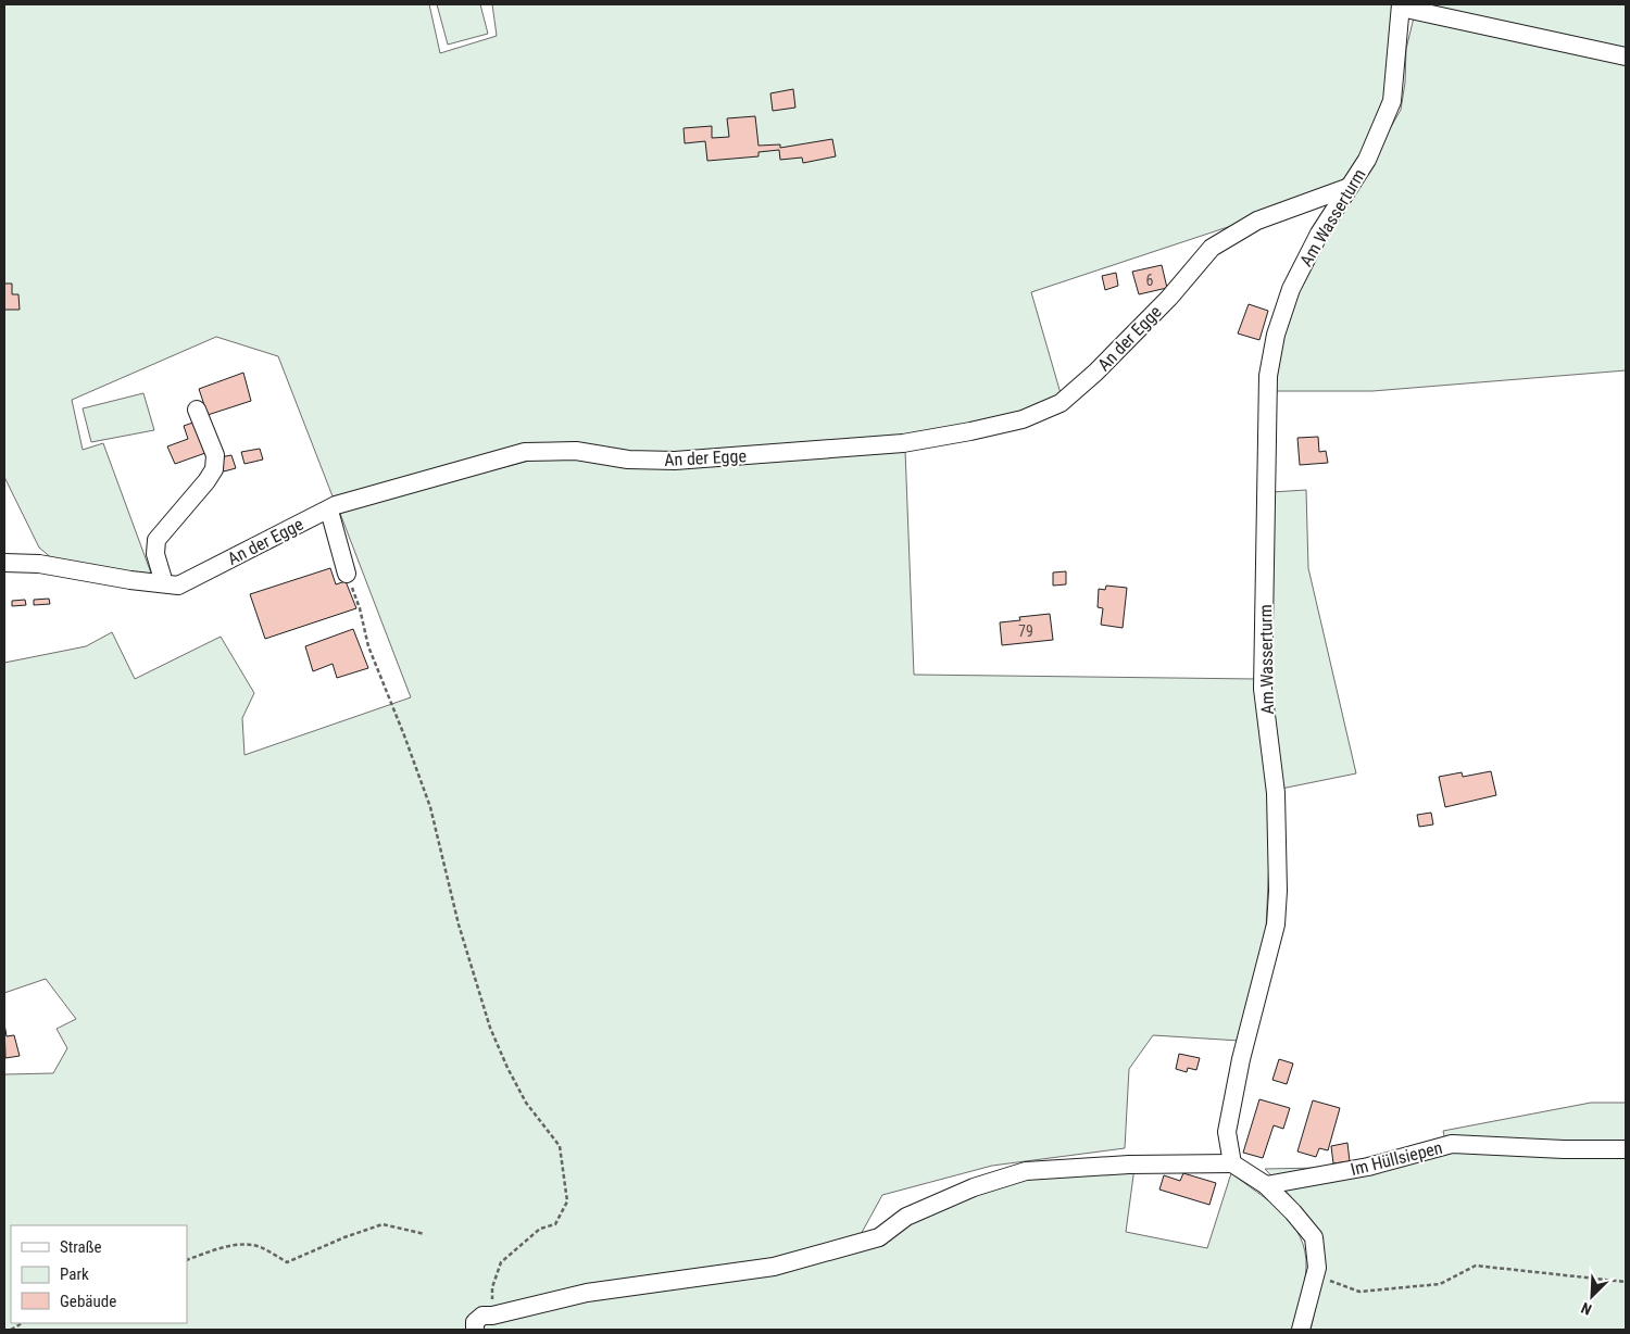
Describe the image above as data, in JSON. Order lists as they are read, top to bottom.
{
  "streets": {
    "street": ["Am Wasserturm", "An der Egge", "Im Hüllsiepen"]
  },
  "crossings": [
    ["Am Wasserturm", "An der Egge"]
  ],
  "house_numbers": ["6", "79"],
  "legend": ["Straße", "Park", "Gebäude"],
  "north": "bottom left"
}
